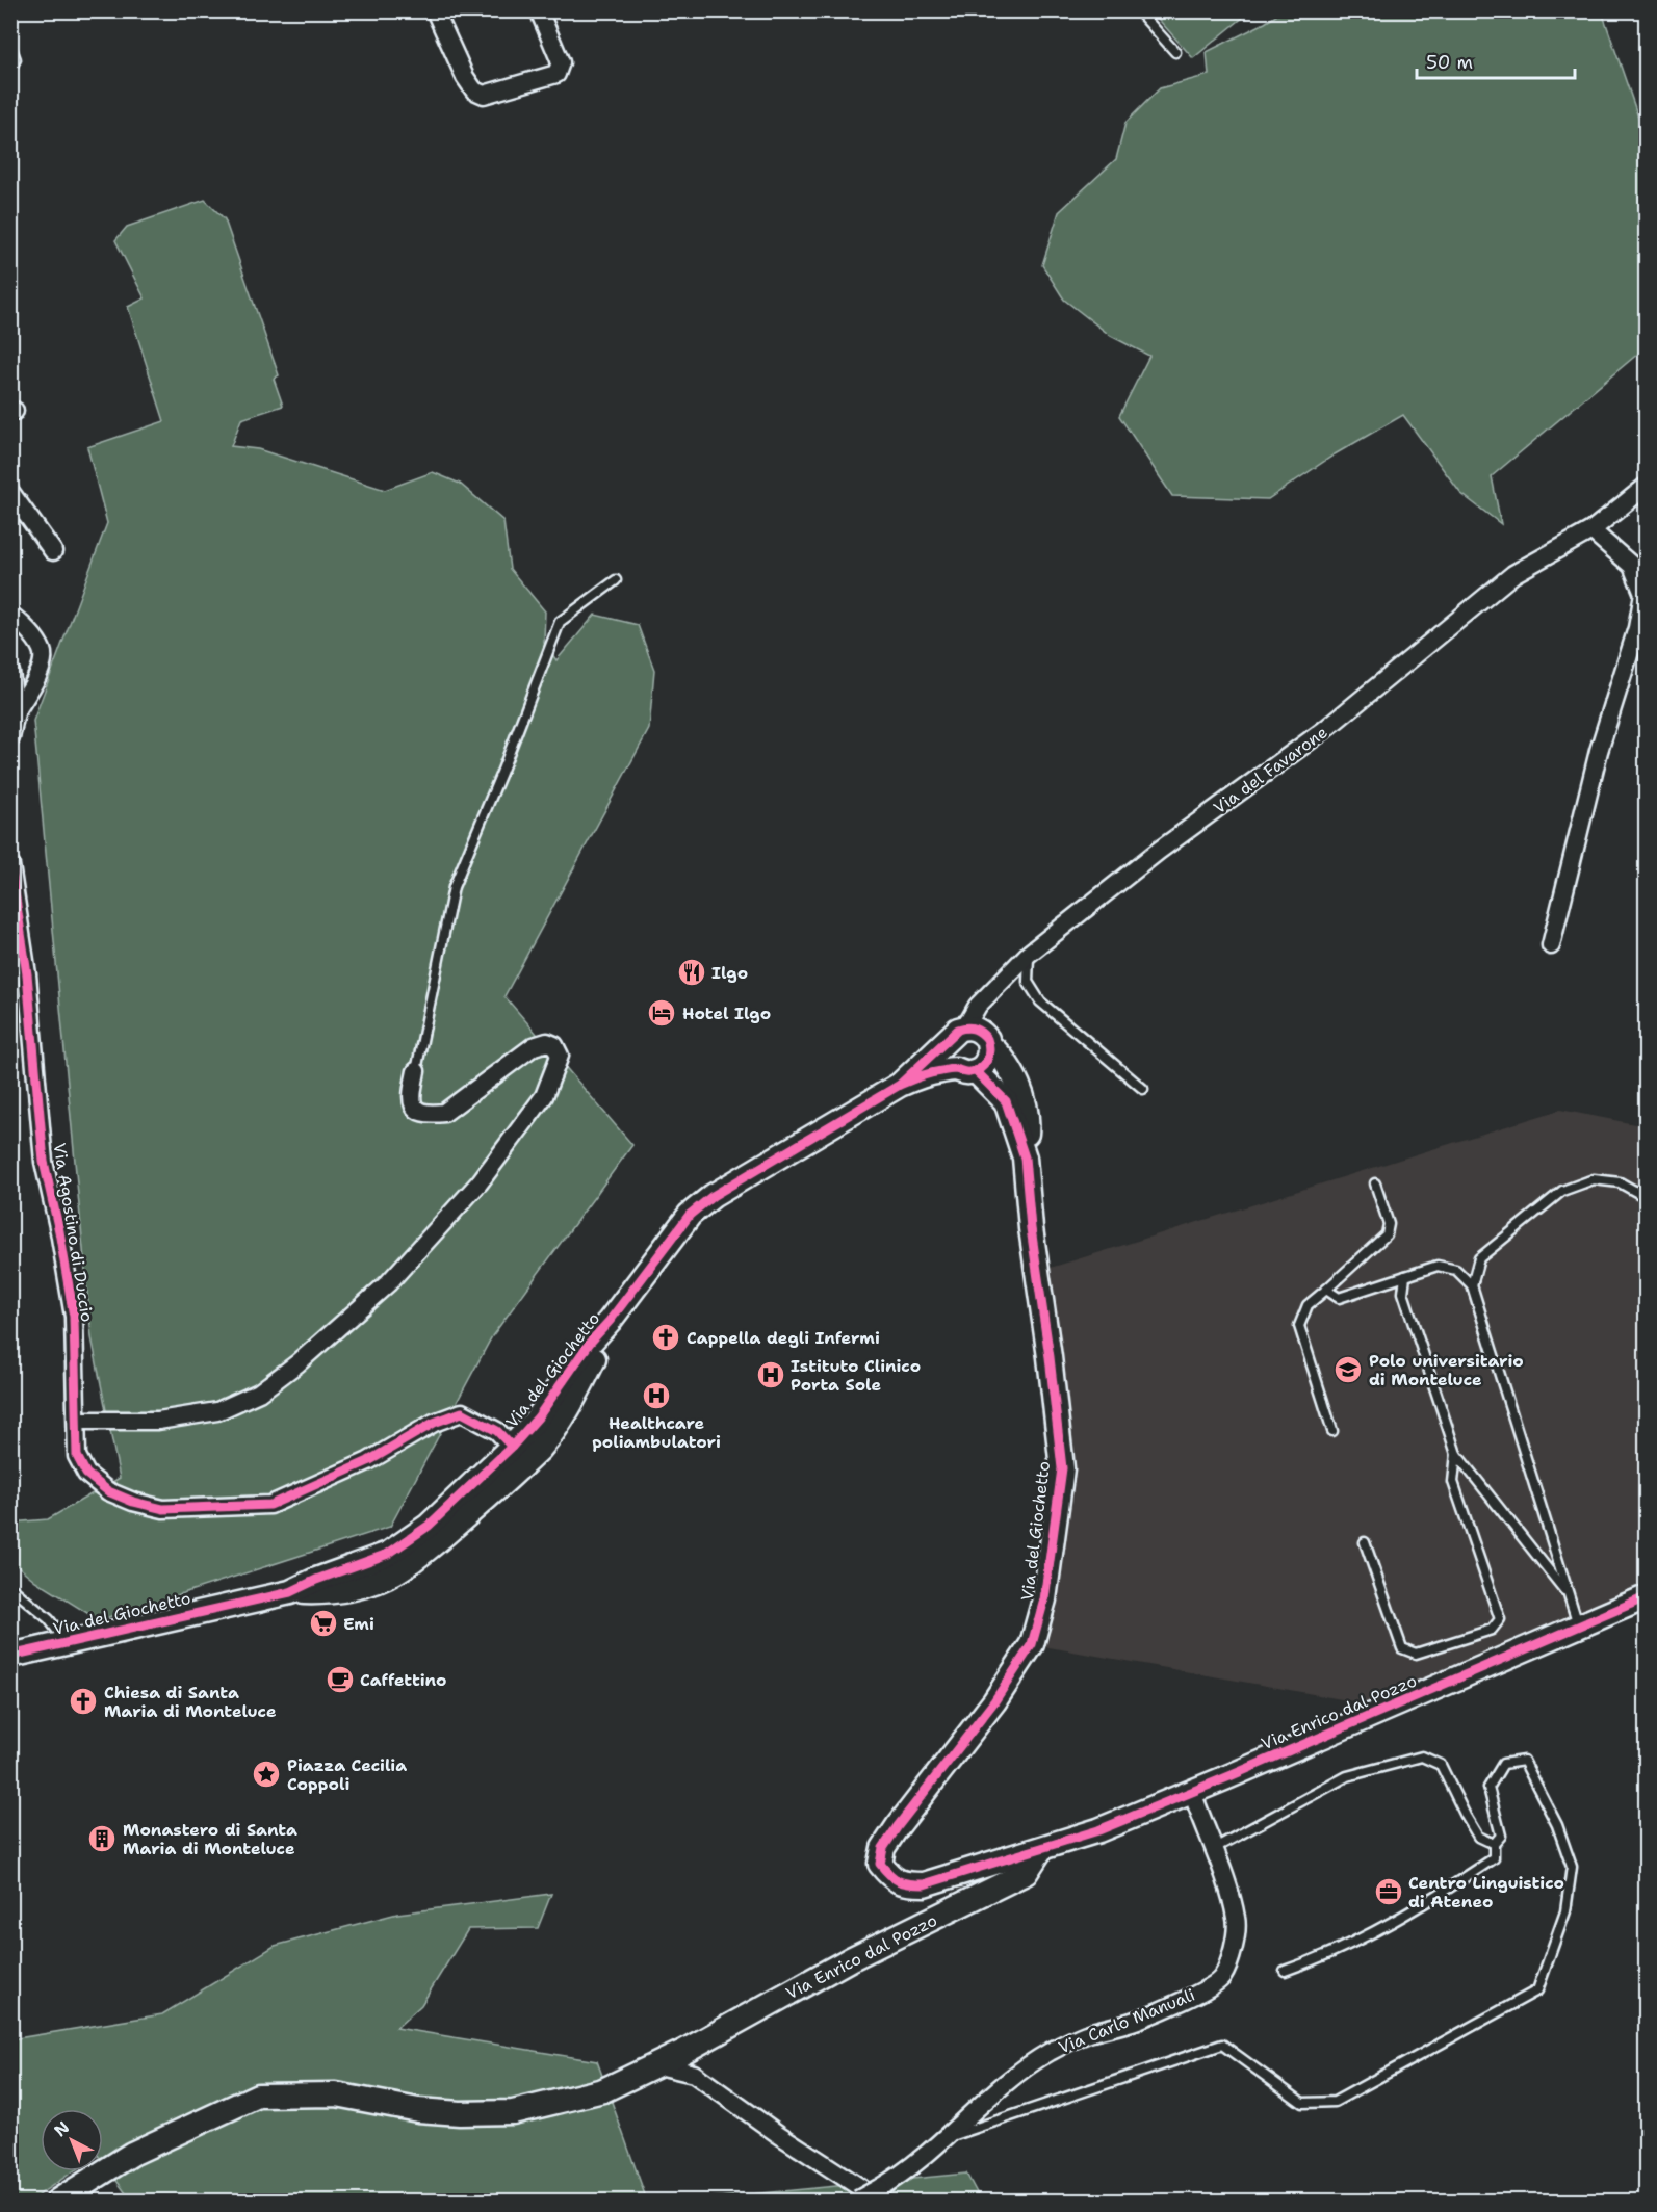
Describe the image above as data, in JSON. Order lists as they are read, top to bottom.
{
  "streets": {
    "street": [
      "Via del Favarone",
      "Via Agostino di Duccio",
      "Via del Giochetto",
      "Via Enrico dal Pozzo",
      "Via Carlo Manuali"
    ]
  },
  "crossings": [
    ["Via del Favarone", "Via del Giochetto"],
    ["Via Agostino di Duccio", "Via del Giochetto"],
    ["Via del Giochetto", "Via Enrico dal Pozzo"],
    ["Via Enrico dal Pozzo", "Via Carlo Manuali"]
  ],
  "places": {
    "restaurant": ["Ilgo"],
    "hotel": ["Hotel Ilgo"],
    "church": ["Cappella degli Infermi", "Chiesa di Santa Maria di Monteluce"],
    "school or university": ["Polo universitario di Monteluce"],
    "hospital": ["Istituto Clinico Porta Sole", "Healthcare poliambulatori"],
    "supermarket": ["Emi"],
    "cafe": ["Caffettino"],
    "place": ["Piazza Cecilia Coppoli"],
    "building": ["Monastero di Santa Maria di Monteluce"],
    "office": ["Centro Linguistico di Ateneo"]
  },
  "scale_bar": "50 m",
  "north": "top left"
}
